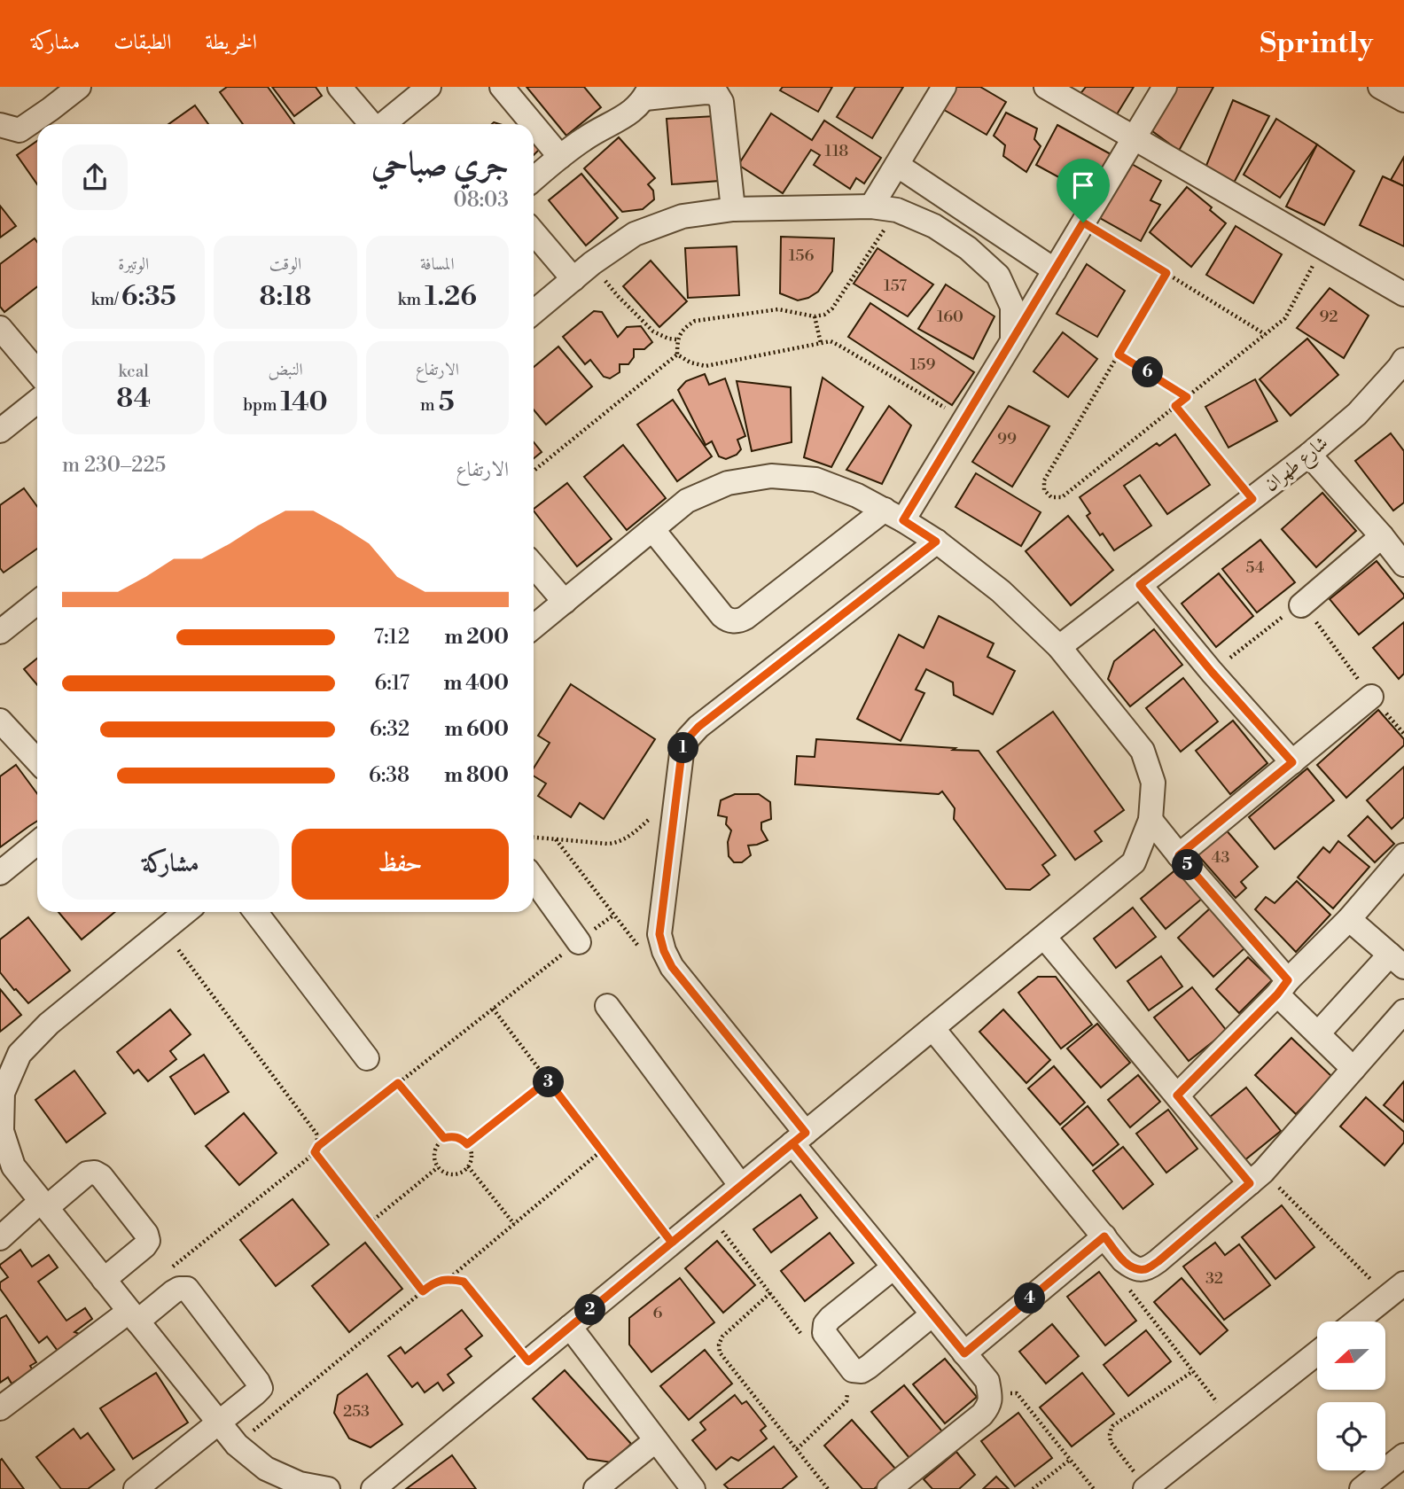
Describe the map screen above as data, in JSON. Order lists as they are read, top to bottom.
{
  "streets": {
    "street": ["شارع طهران"]
  },
  "house_numbers": [
    "118",
    "156",
    "157",
    "160",
    "92",
    "159",
    "99",
    "54",
    "43",
    "32",
    "6",
    "253"
  ],
  "north": "left",
  "page": {
    "header": "Sprintly",
    "nav": ["الخريطة", "الطبقات", "مشاركة"],
    "heading": ["جري صباحي", "08:03"],
    "stats": [
      ["المسافة", "1.26 km"],
      ["الوقت", "8:18"],
      ["الوتيرة", "6:35 /km"],
      ["الارتفاع", "5 m"],
      ["النبض", "140 bpm"],
      ["kcal", "84"]
    ],
    "pins": [
      "6",
      "1",
      "5",
      "3",
      "4",
      "2"
    ],
    "chart": ["الارتفاع", "225–230 m"],
    "list": [
      {
        "name": "200 m",
        "note": "7:12"
      },
      {
        "name": "400 m",
        "note": "6:17"
      },
      {
        "name": "600 m",
        "note": "6:32"
      },
      {
        "name": "800 m",
        "note": "6:38"
      }
    ],
    "buttons": ["حفظ", "مشاركة"]
  }
}
